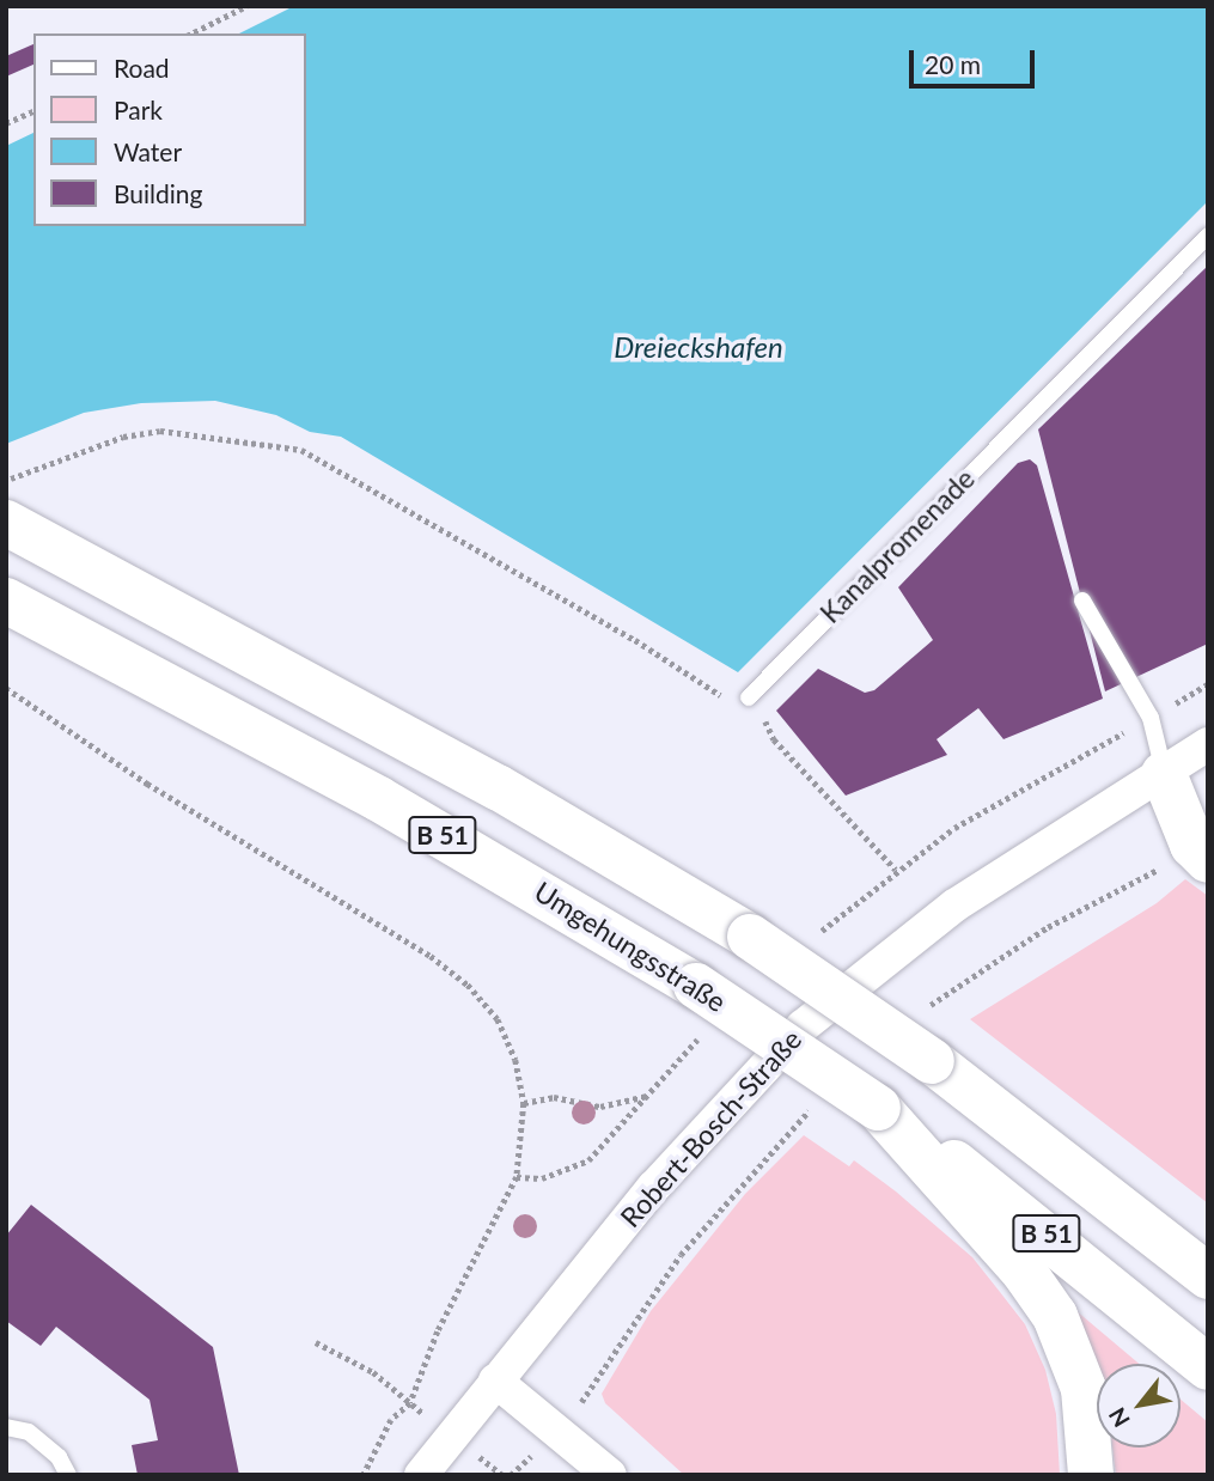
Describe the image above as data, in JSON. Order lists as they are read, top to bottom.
{
  "streets": {
    "highway": ["B 51", "Umgehungsstraße"],
    "street": ["Robert-Bosch-Straße"],
    "lane": ["Kanalpromenade"]
  },
  "water": ["Dreieckshafen"],
  "legend": [
    "Road",
    "Park",
    "Water",
    "Building"
  ],
  "scale_bar": "20 m",
  "north": "bottom left"
}
